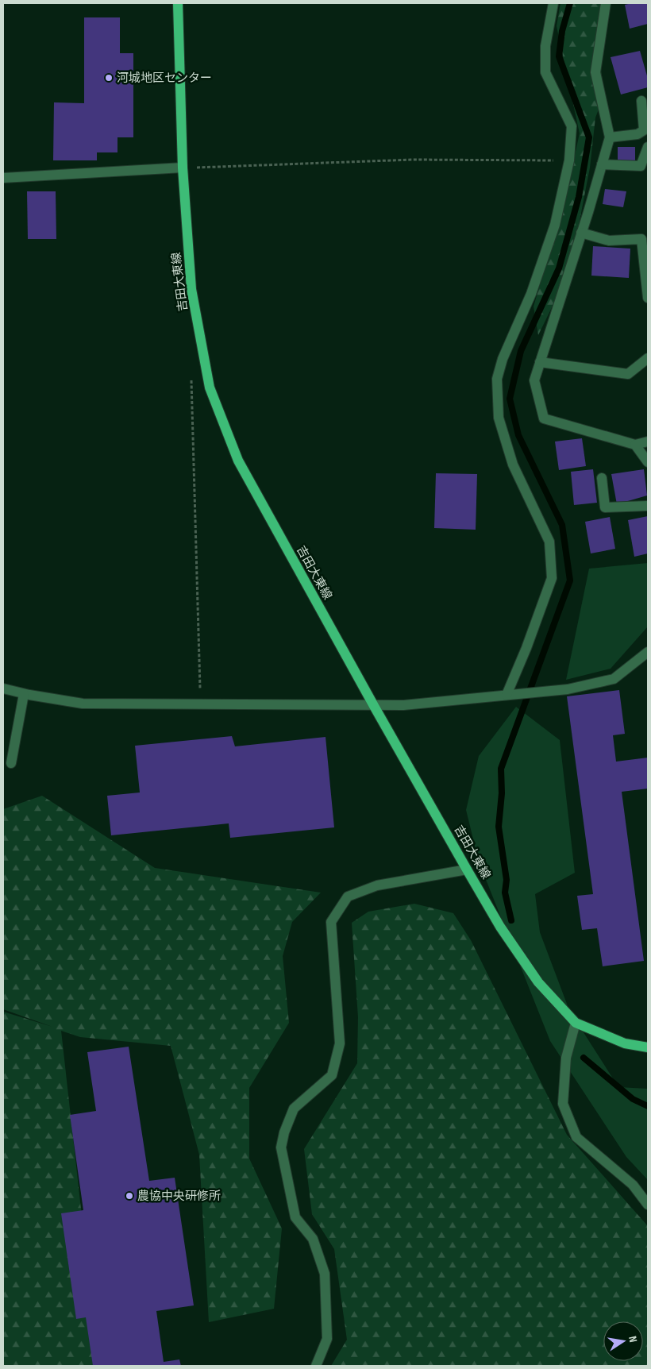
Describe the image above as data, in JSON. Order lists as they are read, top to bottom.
{
  "streets": {
    "main road": ["吉田大東線"]
  },
  "places": ["河城地区センター", "農協中央研修所"],
  "north": "right"
}
